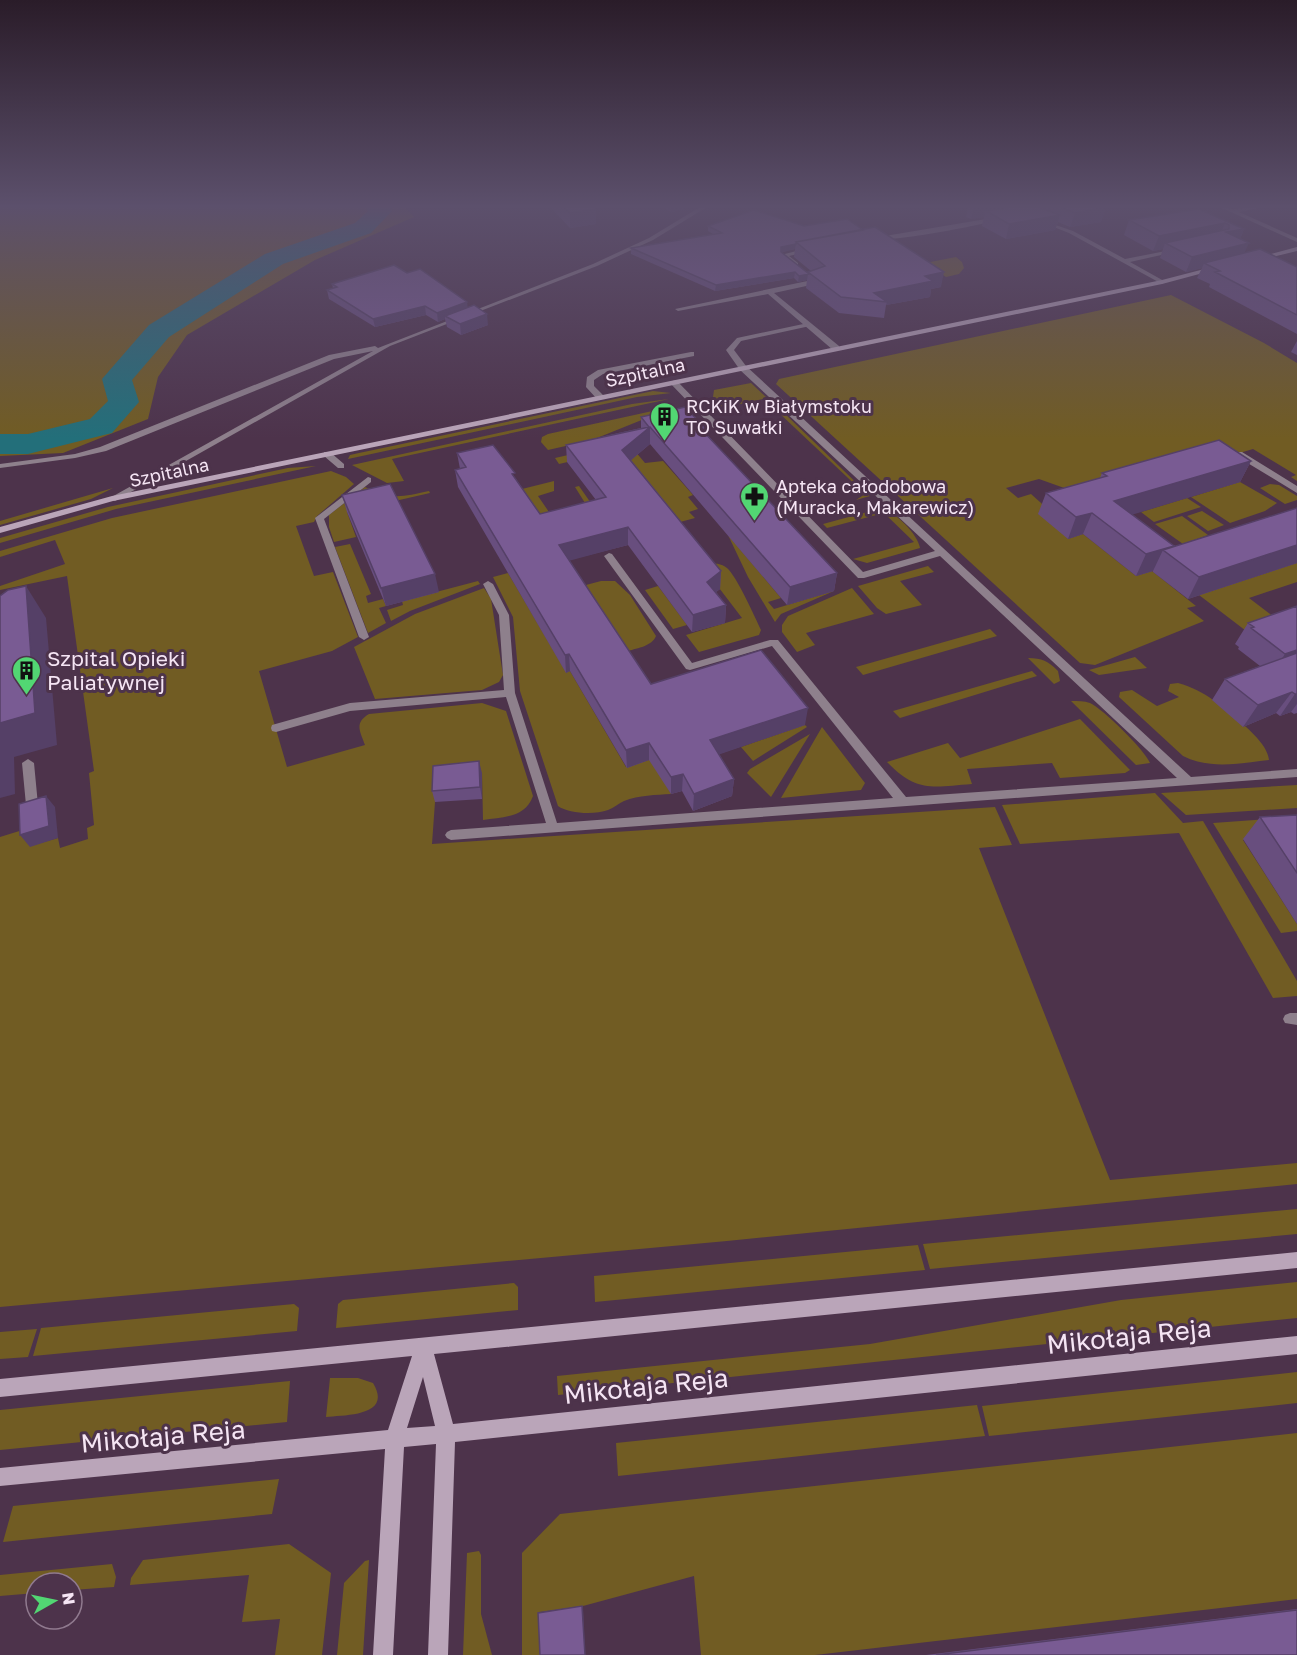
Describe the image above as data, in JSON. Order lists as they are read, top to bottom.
{
  "streets": {
    "street": ["Szpitalna", "Mikołaja Reja"]
  },
  "places": {
    "building": ["RCKiK w Białymstoku TO Suwałki", "Szpital Opieki Paliatywnej"],
    "pharmacy": ["Apteka całodobowa (Muracka, Makarewicz)"]
  },
  "north": "right"
}
